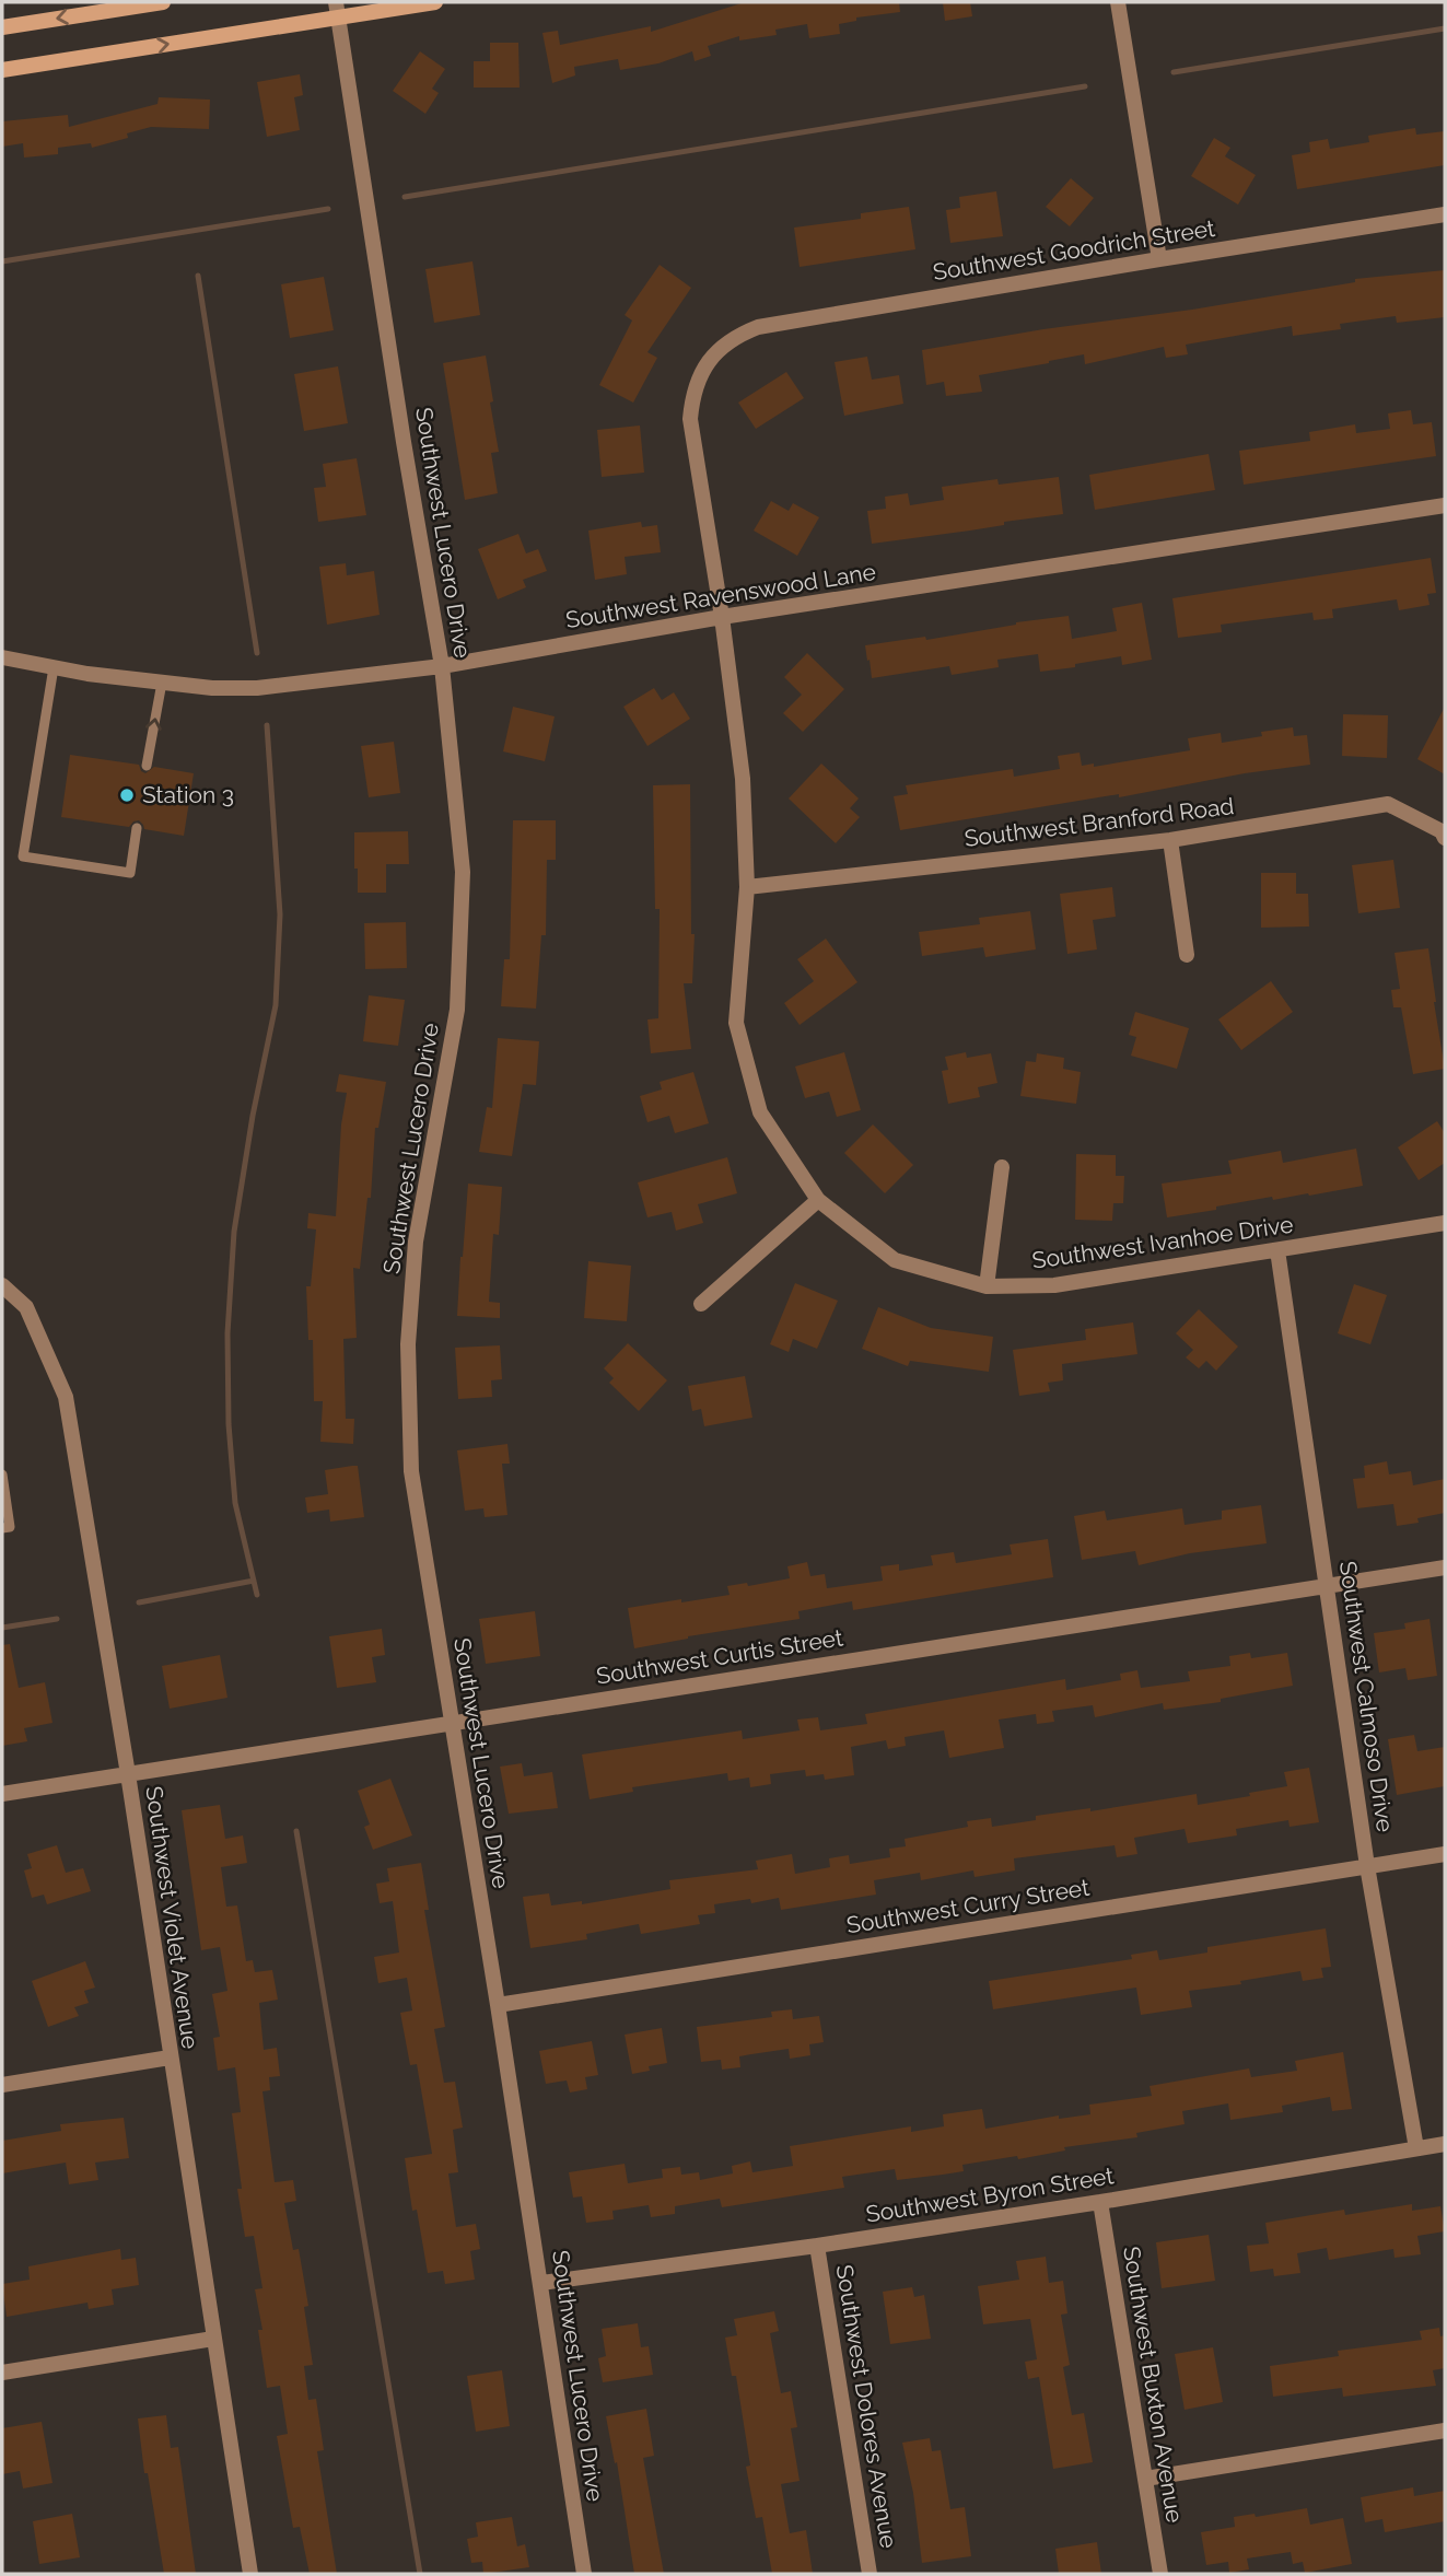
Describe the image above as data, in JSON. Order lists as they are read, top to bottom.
{
  "streets": {
    "street": [
      "Southwest Goodrich Street",
      "Southwest Lucero Drive",
      "Southwest Ravenswood Lane",
      "Southwest Branford Road",
      "Southwest Ivanhoe Drive",
      "Southwest Curtis Street",
      "Southwest Calmoso Drive",
      "Southwest Curry Street",
      "Southwest Violet Avenue",
      "Southwest Byron Street",
      "Southwest Buxton Avenue",
      "Southwest Dolores Avenue"
    ]
  },
  "crossings": [
    ["Southwest Goodrich Street", "Southwest Ivanhoe Drive"],
    ["Southwest Lucero Drive", "Southwest Ravenswood Lane"],
    ["Southwest Lucero Drive", "Southwest Curtis Street"],
    ["Southwest Lucero Drive", "Southwest Curry Street"],
    ["Southwest Lucero Drive", "Southwest Byron Street"],
    ["Southwest Ravenswood Lane", "Southwest Ivanhoe Drive"],
    ["Southwest Branford Road", "Southwest Ivanhoe Drive"],
    ["Southwest Ivanhoe Drive", "Southwest Calmoso Drive"],
    ["Southwest Curtis Street", "Southwest Calmoso Drive"],
    ["Southwest Curtis Street", "Southwest Violet Avenue"],
    ["Southwest Calmoso Drive", "Southwest Curry Street"],
    ["Southwest Calmoso Drive", "Southwest Byron Street"],
    ["Southwest Byron Street", "Southwest Buxton Avenue"],
    ["Southwest Byron Street", "Southwest Dolores Avenue"]
  ],
  "places": ["Station 3"]
}
